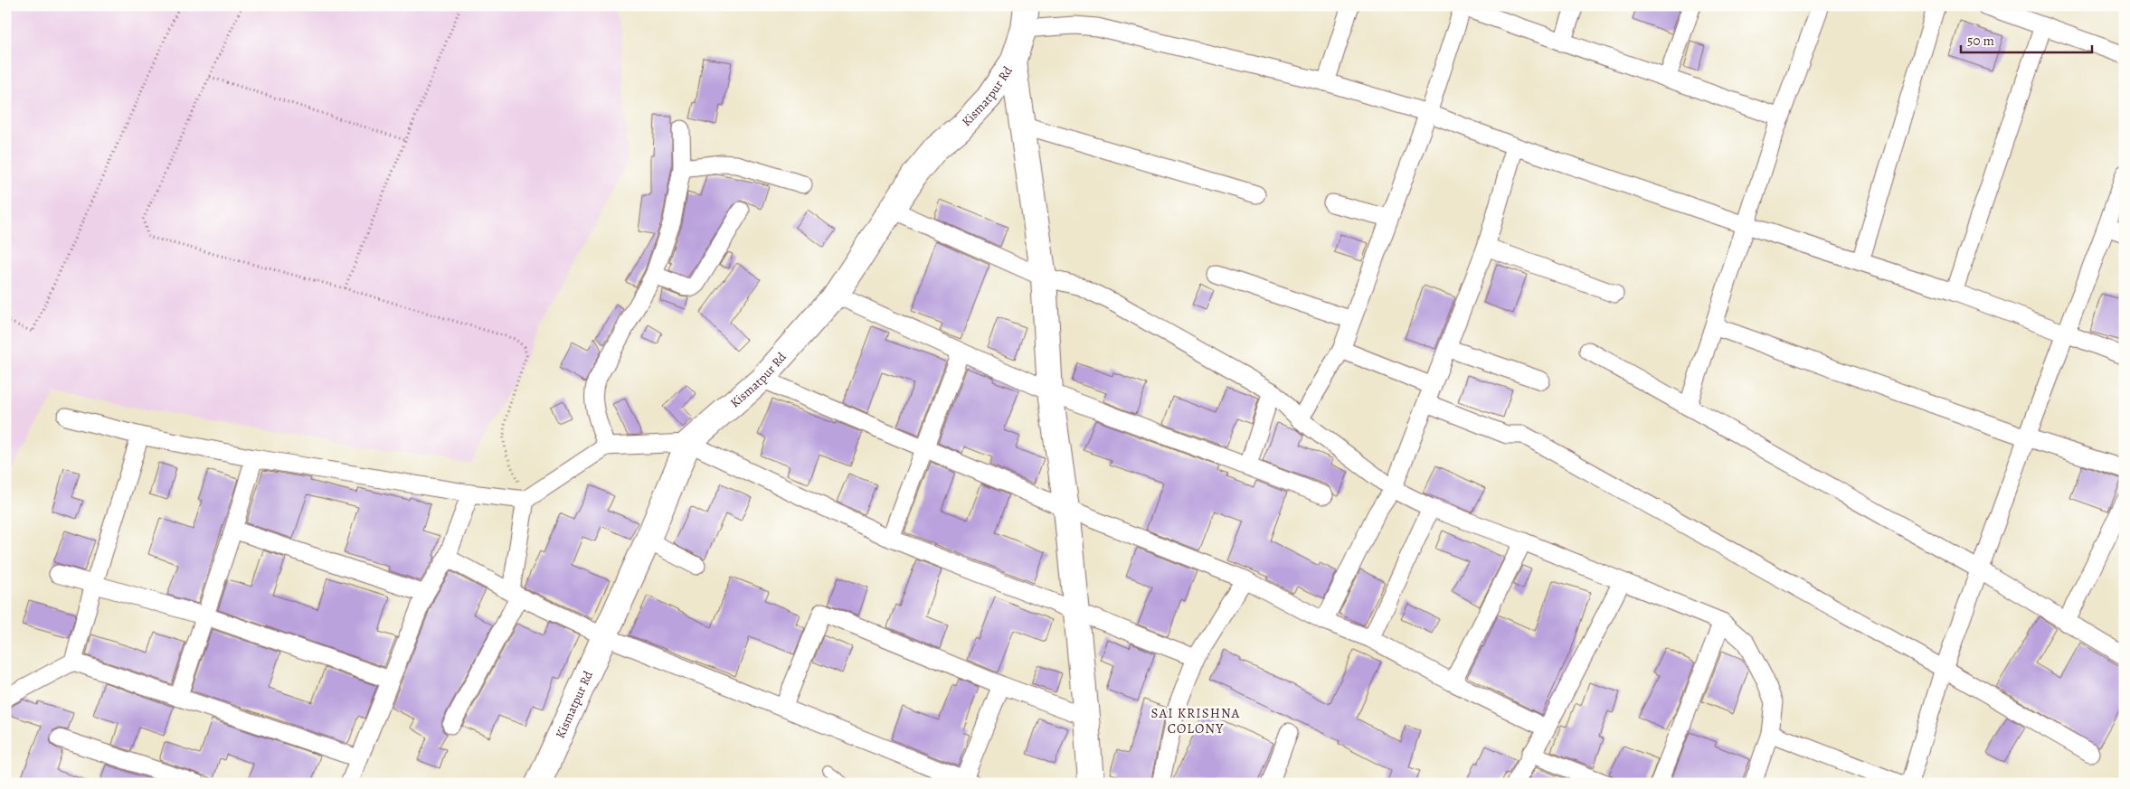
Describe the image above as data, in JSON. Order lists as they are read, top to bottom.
{
  "streets": {
    "street": ["Kismatpur Rd"]
  },
  "districts": ["SAI KRISHNA COLONY"],
  "scale_bar": "50 m"
}
